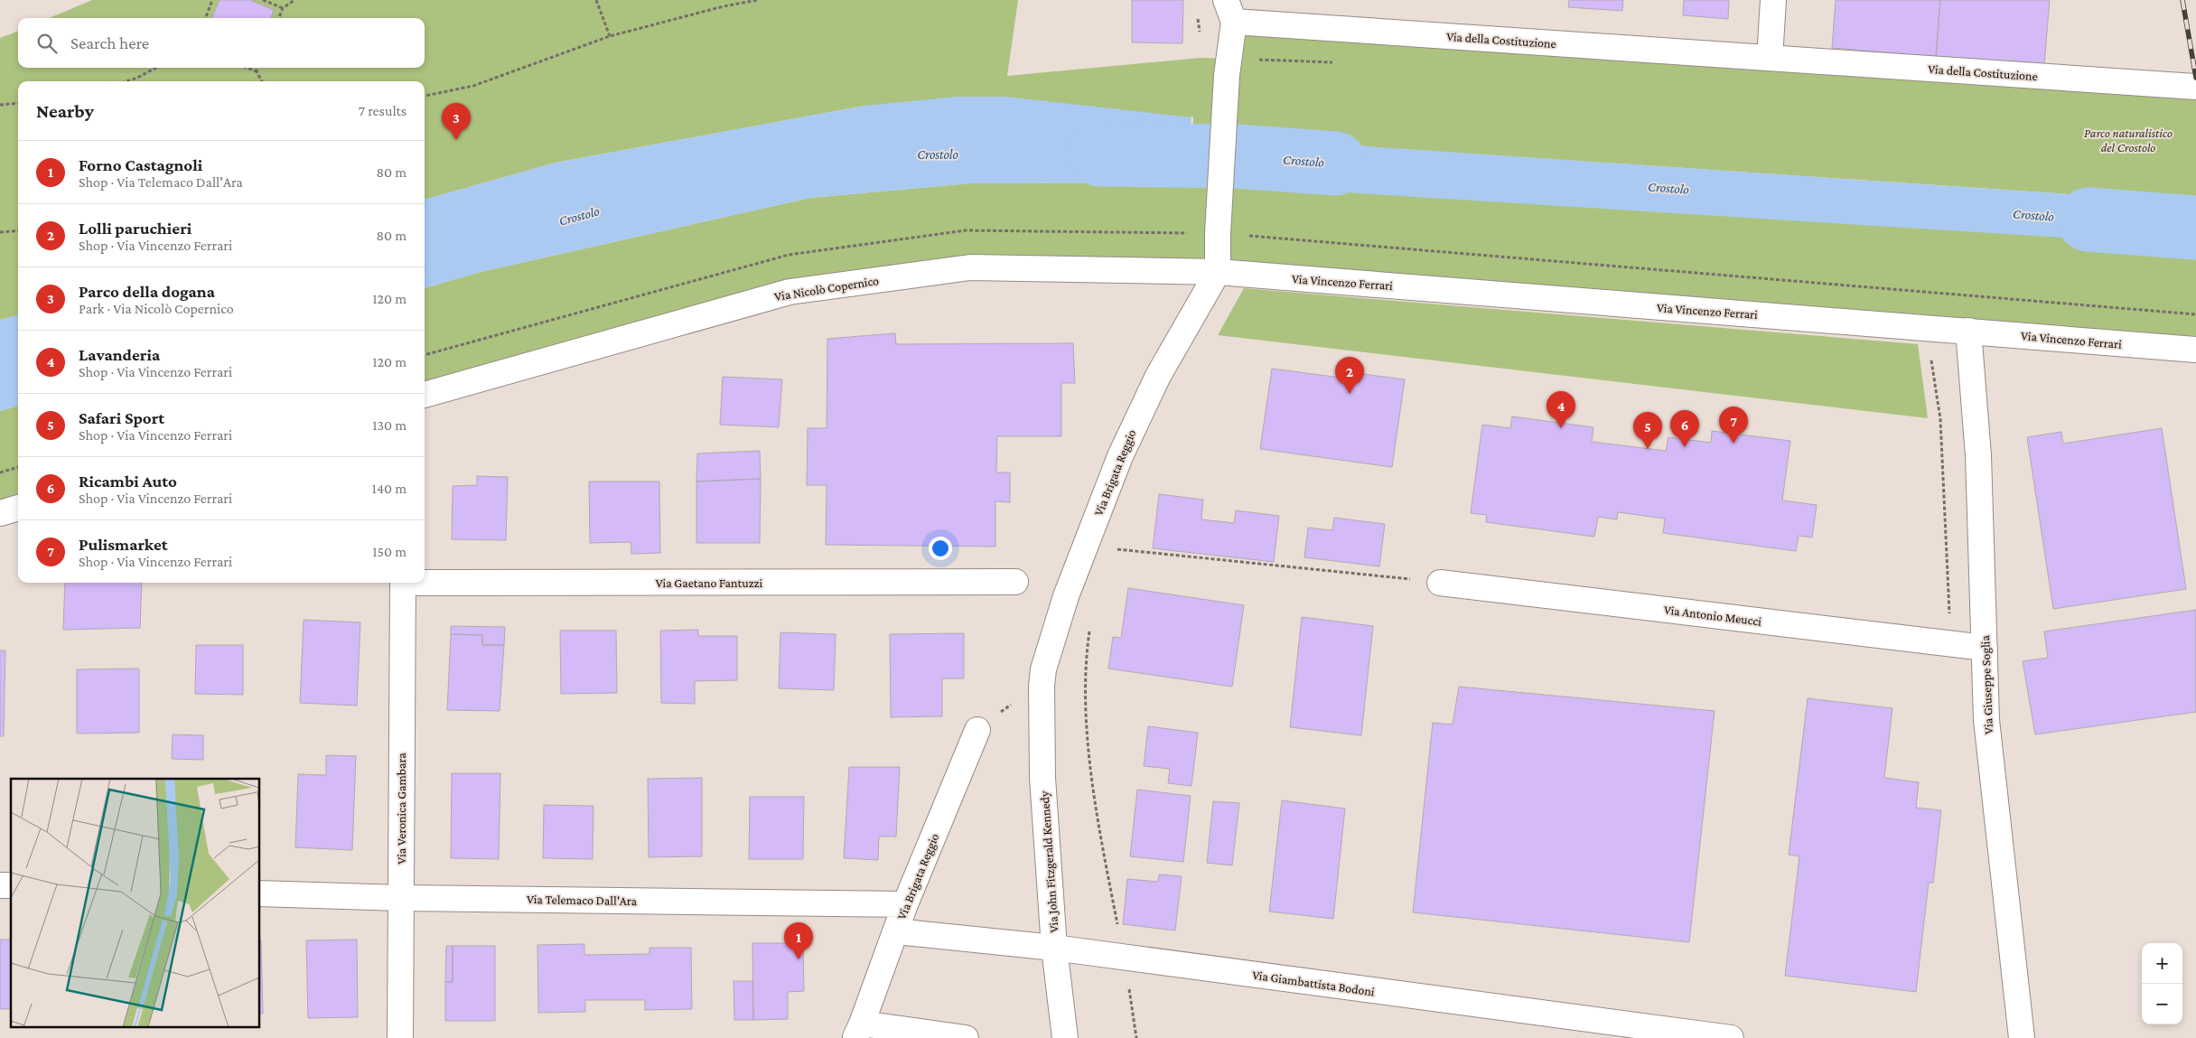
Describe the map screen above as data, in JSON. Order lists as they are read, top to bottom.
{
  "streets": {
    "street": [
      "Via della Costituzione",
      "Via Vincenzo Ferrari",
      "Via Nicolò Copernico",
      "Via Brigata Reggio",
      "Via Gaetano Fantuzzi",
      "Via Antonio Meucci",
      "Via Giuseppe Soglia",
      "Via Veronica Gambara",
      "Via John Fitzgerald Kennedy",
      "Via Telemaco Dall'Ara",
      "Via Giambattista Bodoni"
    ]
  },
  "crossings": [
    ["Via della Costituzione", "Via Vincenzo Ferrari"],
    ["Via della Costituzione", "Via Nicolò Copernico"],
    ["Via della Costituzione", "Via Brigata Reggio"],
    ["Via Vincenzo Ferrari", "Via Nicolò Copernico"],
    ["Via Vincenzo Ferrari", "Via Brigata Reggio"],
    ["Via Vincenzo Ferrari", "Via Giuseppe Soglia"],
    ["Via Nicolò Copernico", "Via Brigata Reggio"],
    ["Via Brigata Reggio", "Via John Fitzgerald Kennedy"],
    ["Via Brigata Reggio", "Via Telemaco Dall'Ara"],
    ["Via Brigata Reggio", "Via Giambattista Bodoni"],
    ["Via Antonio Meucci", "Via Giuseppe Soglia"],
    ["Via Veronica Gambara", "Via Telemaco Dall'Ara"],
    ["Via John Fitzgerald Kennedy", "Via Giambattista Bodoni"]
  ],
  "water": ["Crostolo"],
  "parks": ["Parco naturalistico del Crostolo"],
  "page": {
    "search": "Search here",
    "heading": ["Nearby", "7 results"],
    "pins": [
      "3",
      "2",
      "4",
      "7",
      "6",
      "5",
      "1"
    ],
    "list": [
      {
        "mark": "1",
        "name": "Forno Castagnoli",
        "note": "Shop · Via Telemaco Dall'Ara",
        "value": "80 m"
      },
      {
        "mark": "2",
        "name": "Lolli paruchieri",
        "note": "Shop · Via Vincenzo Ferrari",
        "value": "80 m"
      },
      {
        "mark": "3",
        "name": "Parco della dogana",
        "note": "Park · Via Nicolò Copernico",
        "value": "120 m"
      },
      {
        "mark": "4",
        "name": "Lavanderia",
        "note": "Shop · Via Vincenzo Ferrari",
        "value": "120 m"
      },
      {
        "mark": "5",
        "name": "Safari Sport",
        "note": "Shop · Via Vincenzo Ferrari",
        "value": "130 m"
      },
      {
        "mark": "6",
        "name": "Ricambi Auto",
        "note": "Shop · Via Vincenzo Ferrari",
        "value": "140 m"
      },
      {
        "mark": "7",
        "name": "Pulismarket",
        "note": "Shop · Via Vincenzo Ferrari",
        "value": "150 m"
      }
    ],
    "map_buttons": ["+", "−"]
  }
}
